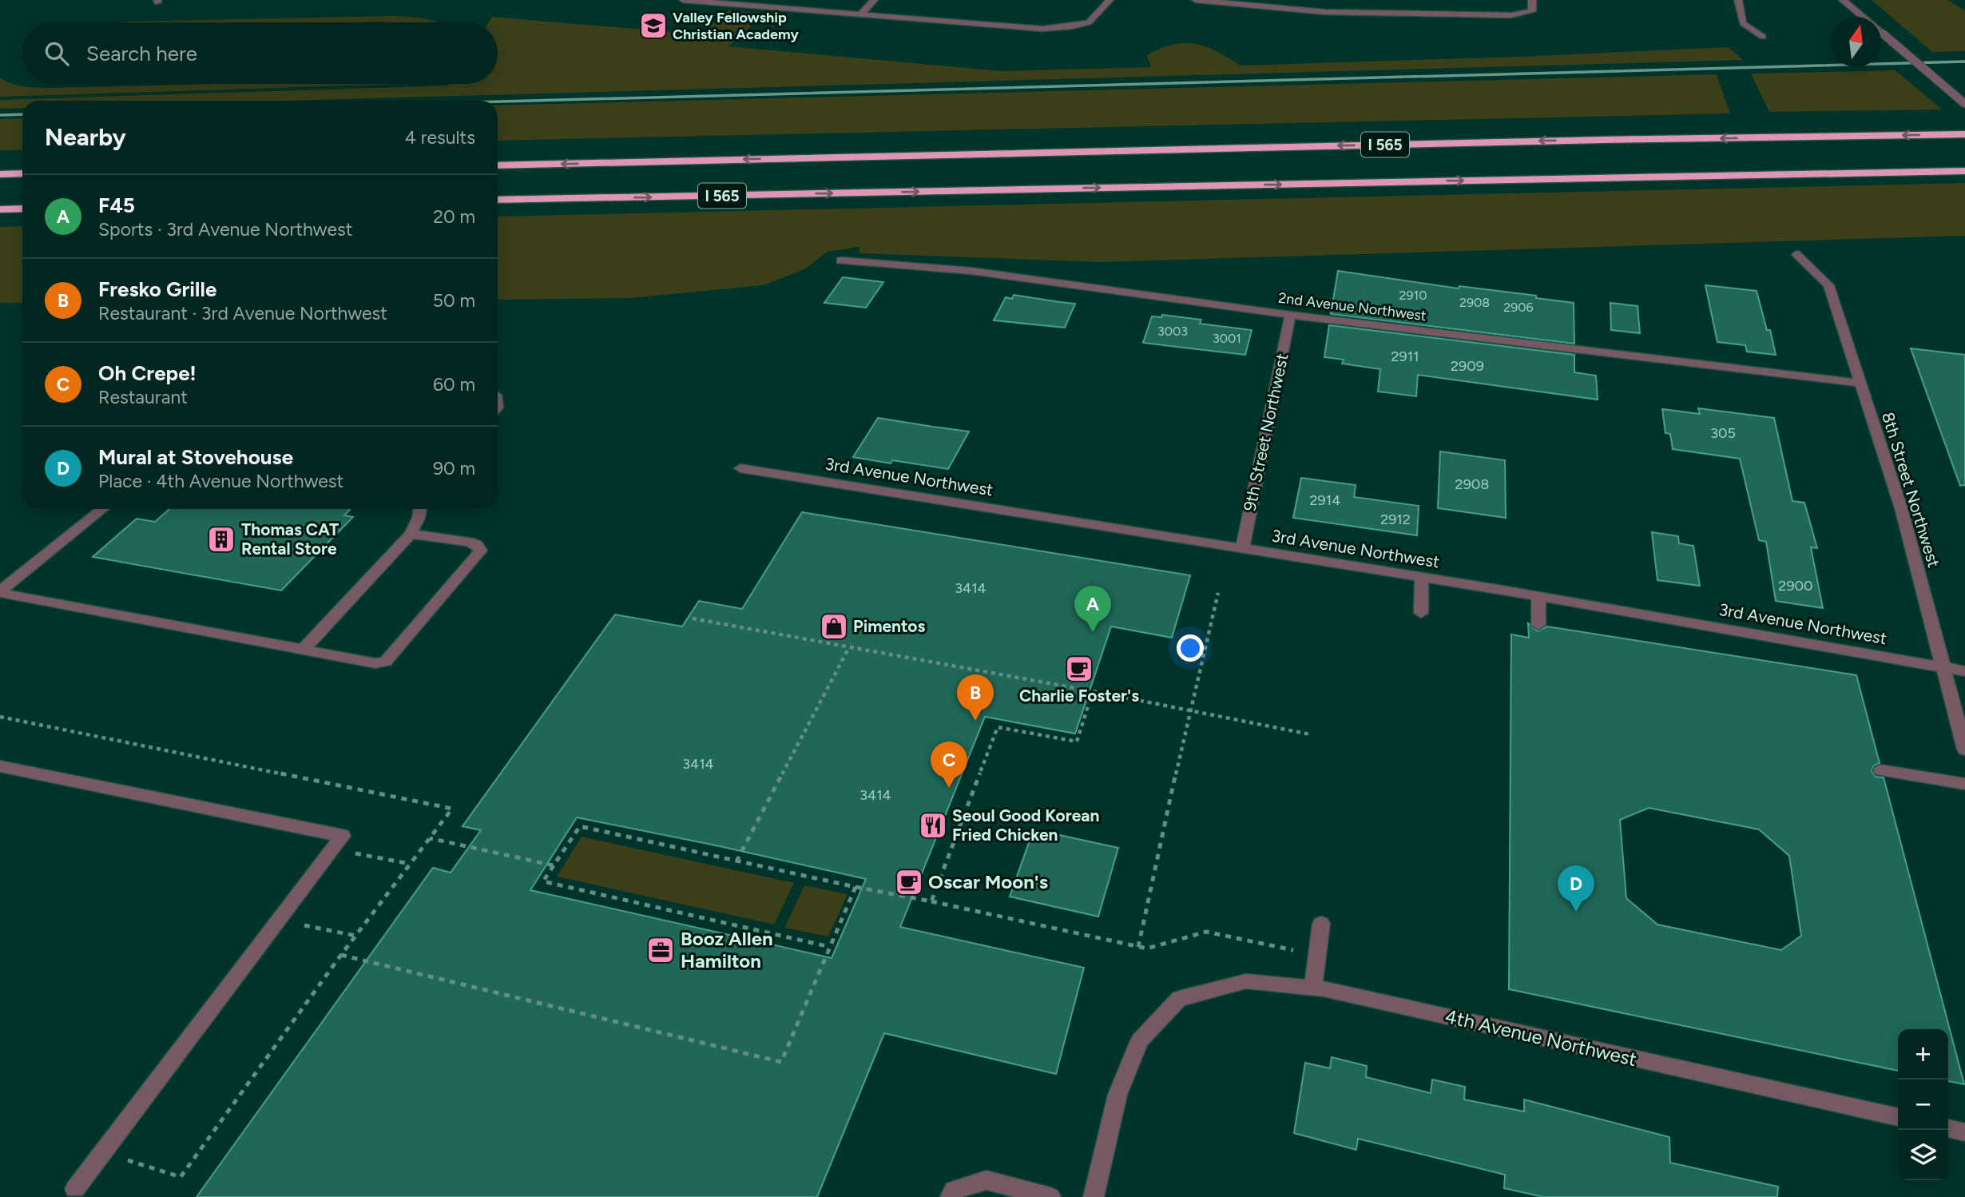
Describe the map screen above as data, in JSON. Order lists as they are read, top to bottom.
{
  "streets": {
    "highway": ["I 565"],
    "street": [
      "2nd Avenue Northwest",
      "9th Street Northwest",
      "3rd Avenue Northwest",
      "8th Street Northwest",
      "4th Avenue Northwest"
    ]
  },
  "crossings": [
    ["2nd Avenue Northwest", "9th Street Northwest"],
    ["2nd Avenue Northwest", "8th Street Northwest"],
    ["9th Street Northwest", "3rd Avenue Northwest"],
    ["3rd Avenue Northwest", "8th Street Northwest"]
  ],
  "places": {
    "school or university": ["Valley Fellowship Christian Academy"],
    "building": ["Thomas CAT Rental Store"],
    "shop": ["Pimentos"],
    "cafe": ["Charlie Foster's", "Oscar Moon's"],
    "restaurant": ["Seoul Good Korean Fried Chicken"],
    "office": ["Booz Allen Hamilton"]
  },
  "house_numbers": [
    "2910",
    "2908",
    "2906",
    "3003",
    "3001",
    "2911",
    "2909",
    "305",
    "2908",
    "2914",
    "2912",
    "2900",
    "3414",
    "3414",
    "3414"
  ],
  "north": "top",
  "page": {
    "search": "Search here",
    "heading": ["Nearby", "4 results"],
    "list": [
      {
        "mark": "A",
        "name": "F45",
        "note": "Sports · 3rd Avenue Northwest",
        "value": "20 m"
      },
      {
        "mark": "B",
        "name": "Fresko Grille",
        "note": "Restaurant · 3rd Avenue Northwest",
        "value": "50 m"
      },
      {
        "mark": "C",
        "name": "Oh Crepe!",
        "note": "Restaurant",
        "value": "60 m"
      },
      {
        "mark": "D",
        "name": "Mural at Stovehouse",
        "note": "Place · 4th Avenue Northwest",
        "value": "90 m"
      }
    ],
    "pins": [
      "A",
      "B",
      "C",
      "D"
    ],
    "map_buttons": ["+", "−"]
  }
}
